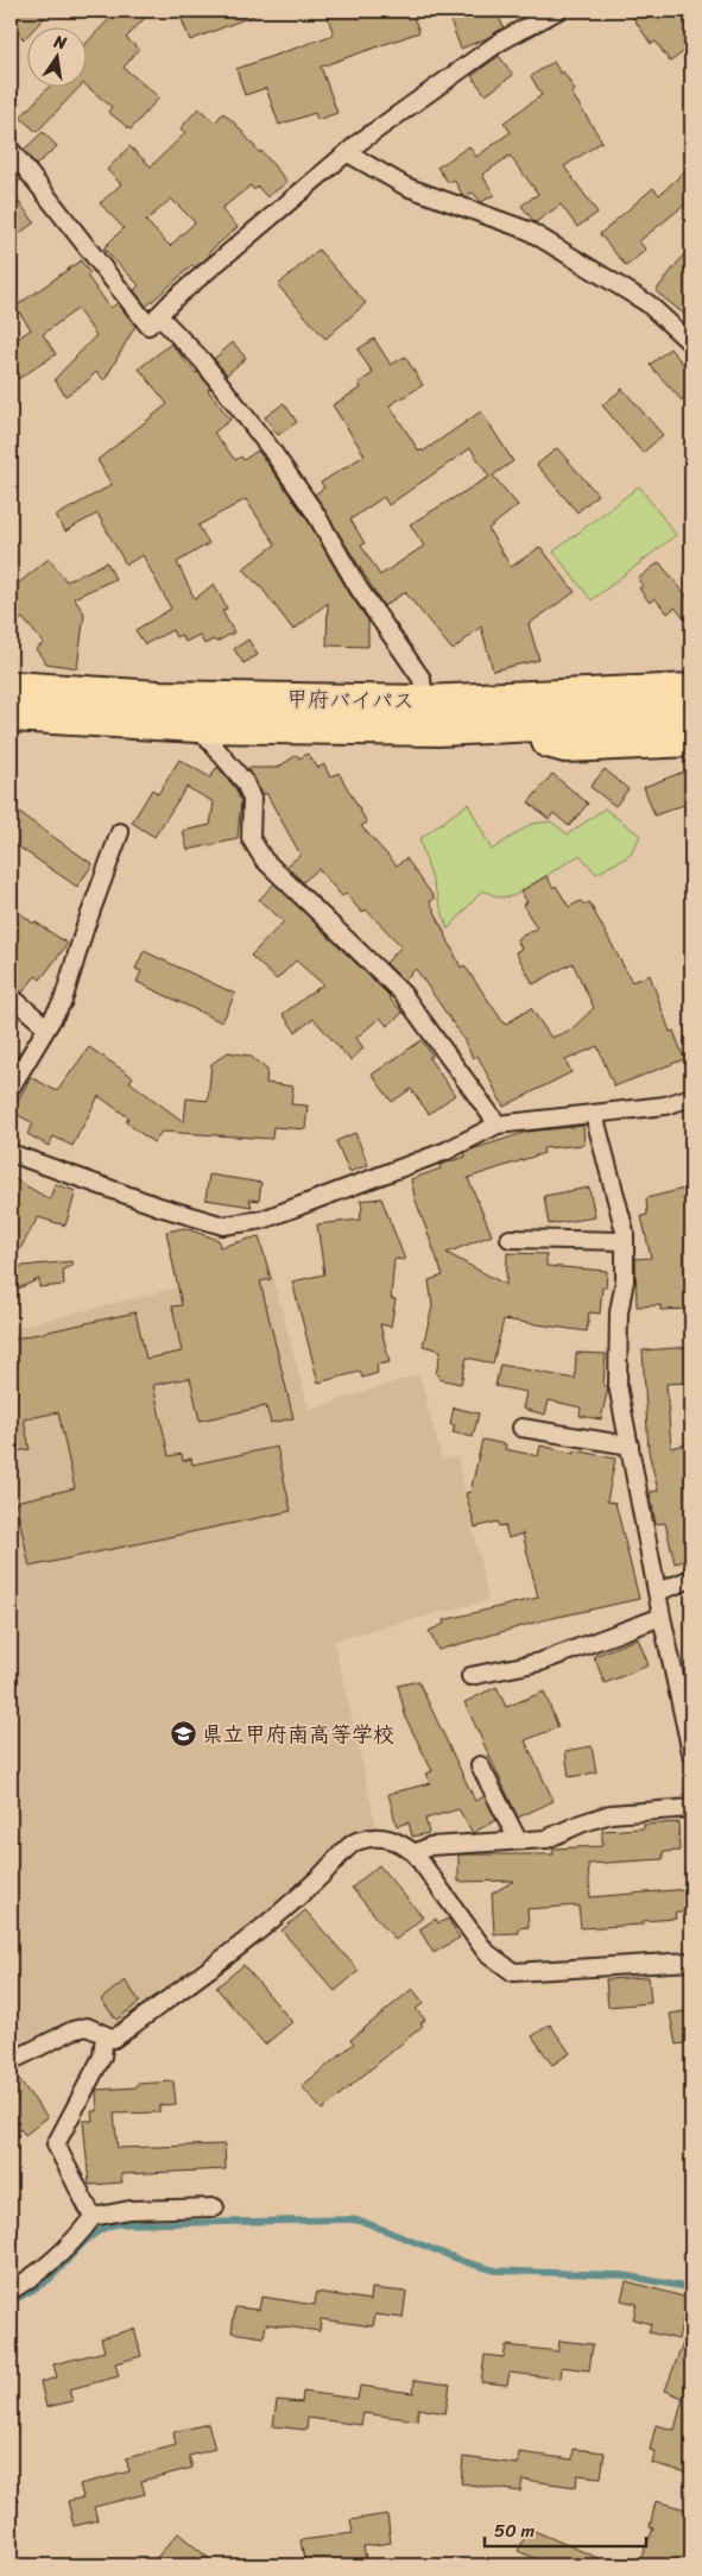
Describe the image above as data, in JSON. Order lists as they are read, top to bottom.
{
  "streets": {
    "highway": ["甲府バイパス"]
  },
  "places": {
    "school or university": ["県立甲府南高等学校"]
  },
  "scale_bar": "50 m",
  "north": "top"
}
